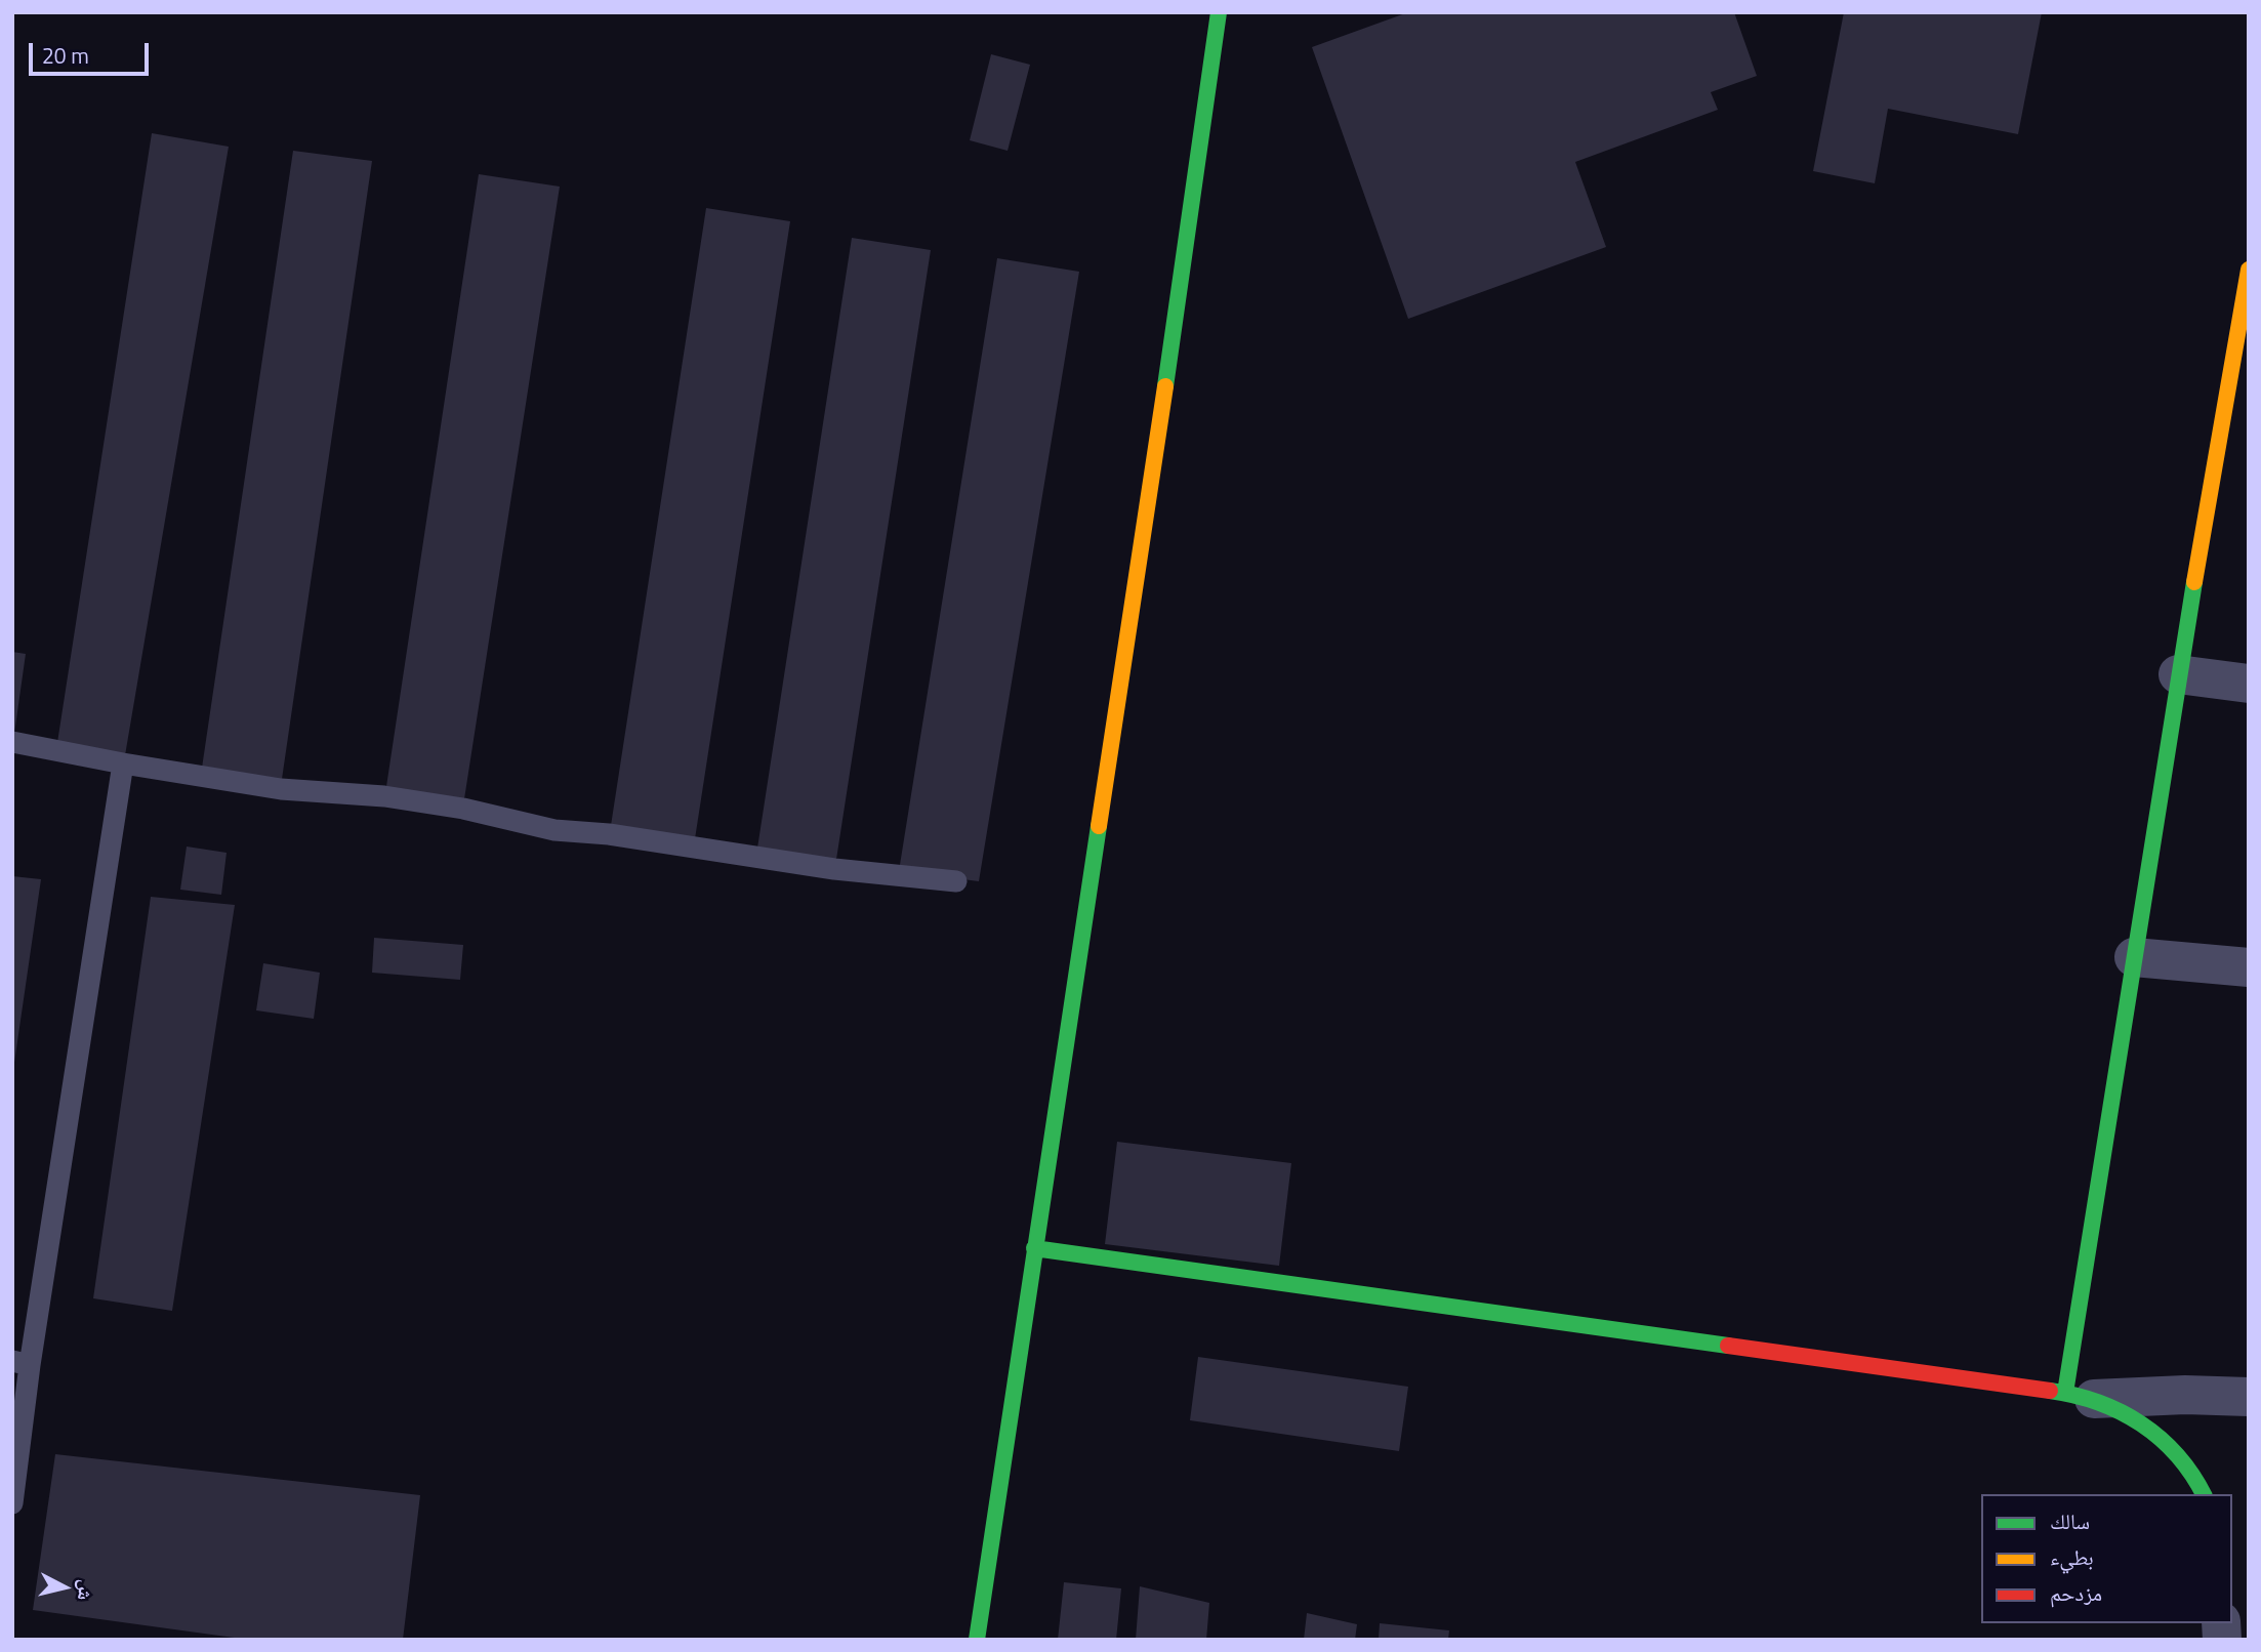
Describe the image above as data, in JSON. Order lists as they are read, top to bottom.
{
  "legend": ["سالك", "بطيء", "مزدحم"],
  "scale_bar": "20 m",
  "north": "right"
}
